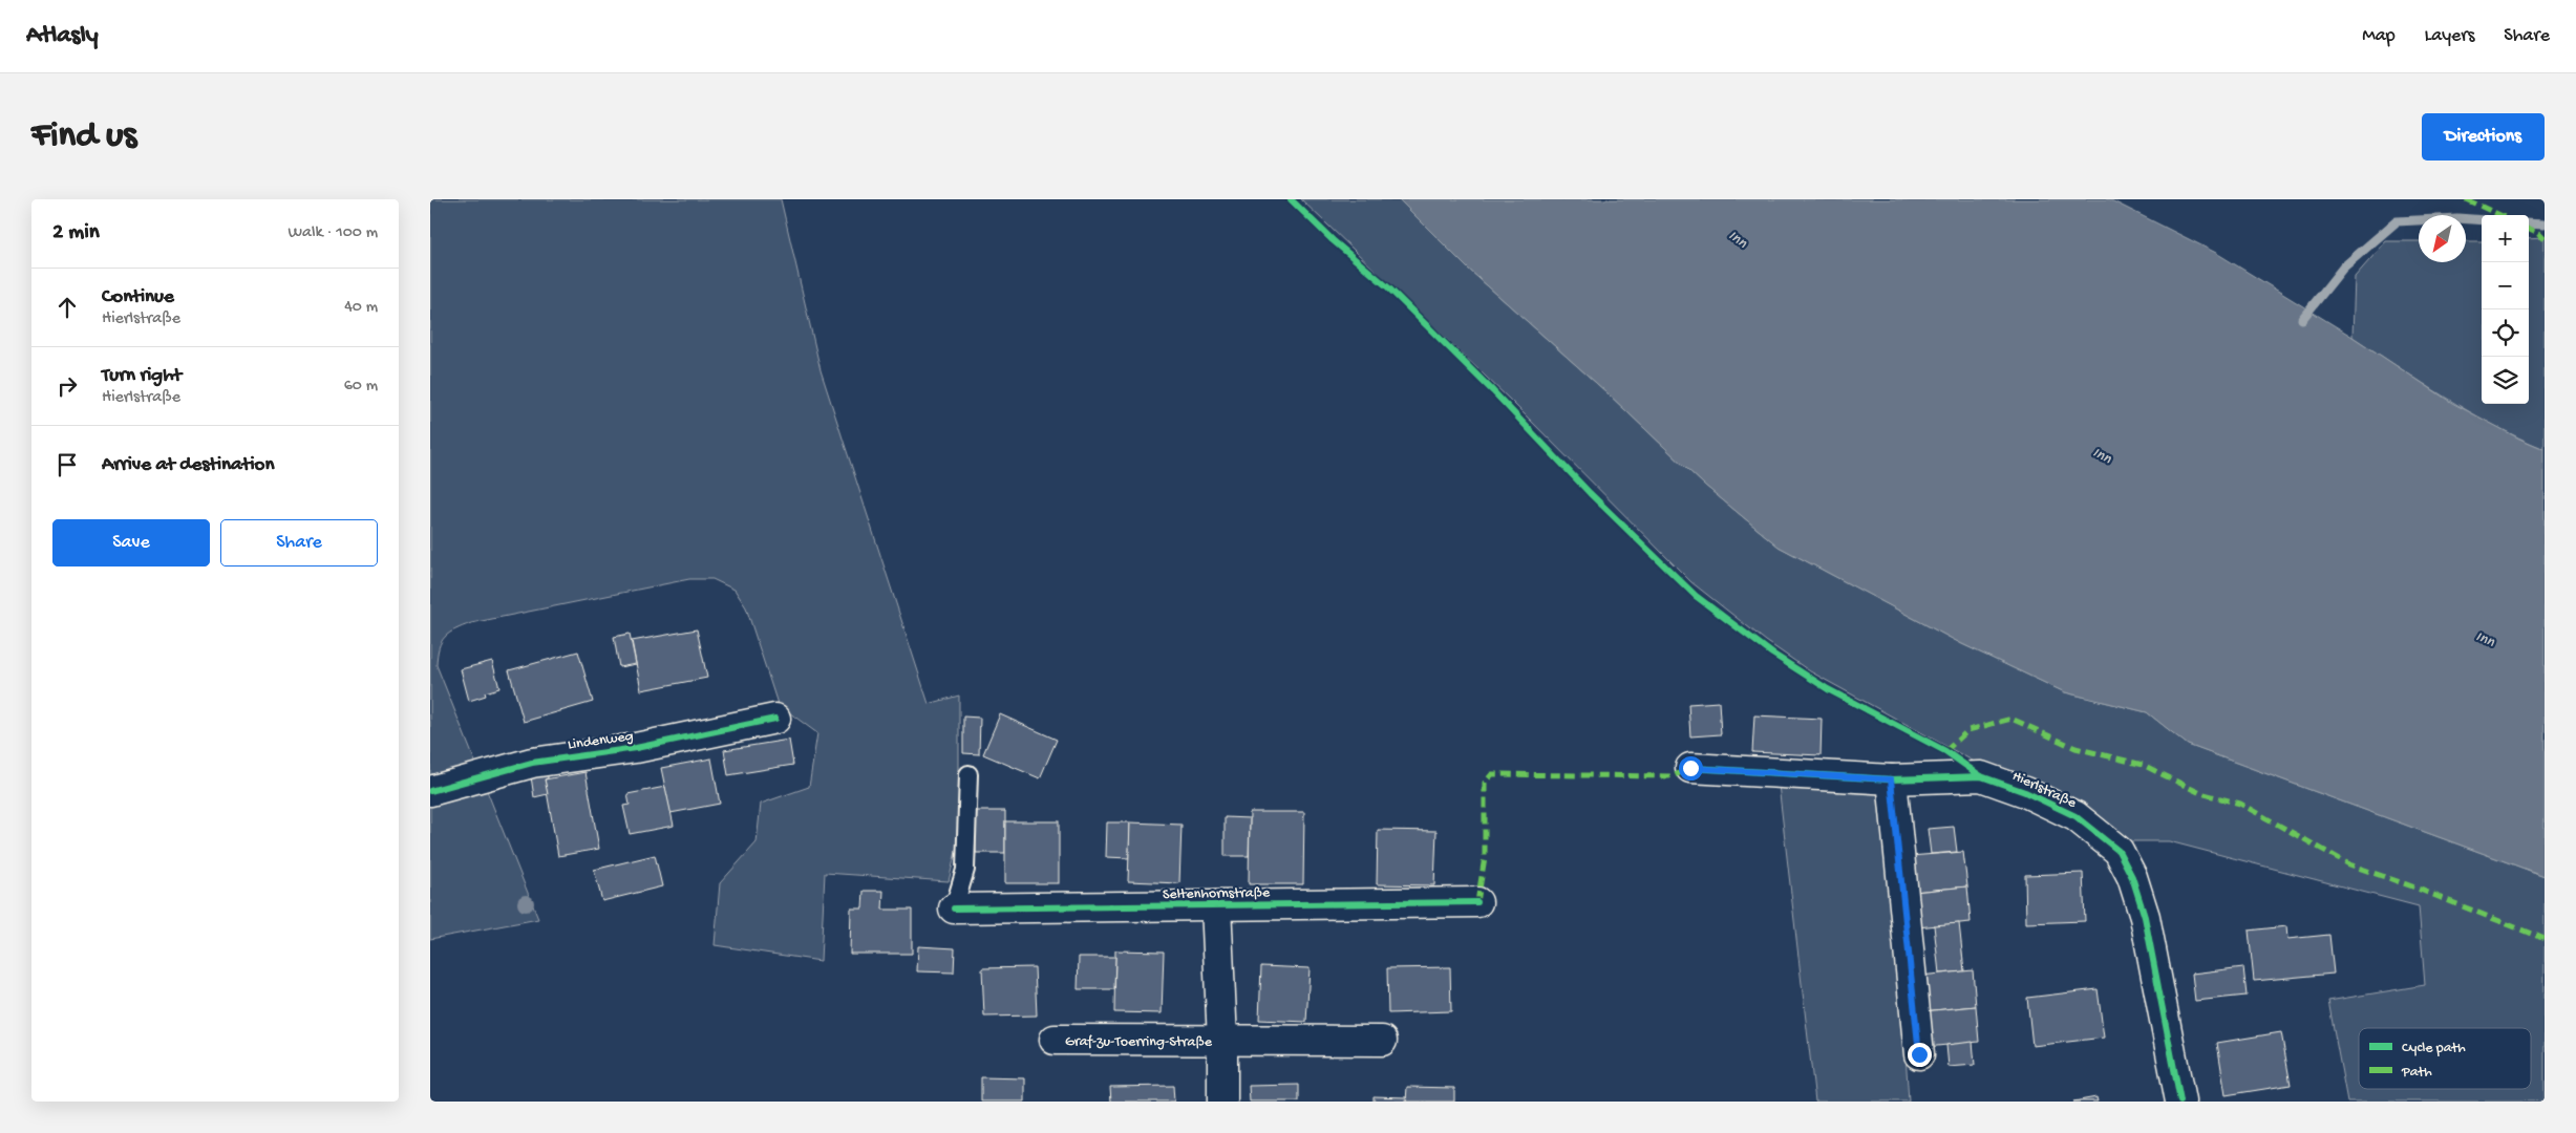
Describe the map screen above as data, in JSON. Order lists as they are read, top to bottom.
{
  "streets": {
    "street": [
      "Lindenweg",
      "Hierlstraße",
      "Seltenhornstraße",
      "Graf-zu-Toerring-Straße"
    ]
  },
  "crossings": [
    ["Seltenhornstraße", "Graf-zu-Toerring-Straße"]
  ],
  "water": ["Inn"],
  "legend": ["Cycle path", "Path"],
  "north": "bottom left",
  "page": {
    "header": "Atlasly",
    "nav": ["Map", "Layers", "Share"],
    "buttons": [
      "Directions",
      ["Save", "Share"]
    ],
    "title": "Find us",
    "heading": ["2 min", "Walk · 100 m"],
    "map_buttons": ["+", "−"],
    "list": [
      ["Continue", "Hierlstraße", "40 m"],
      ["Turn right", "Hierlstraße", "60 m"],
      "Arrive at destination"
    ]
  }
}
